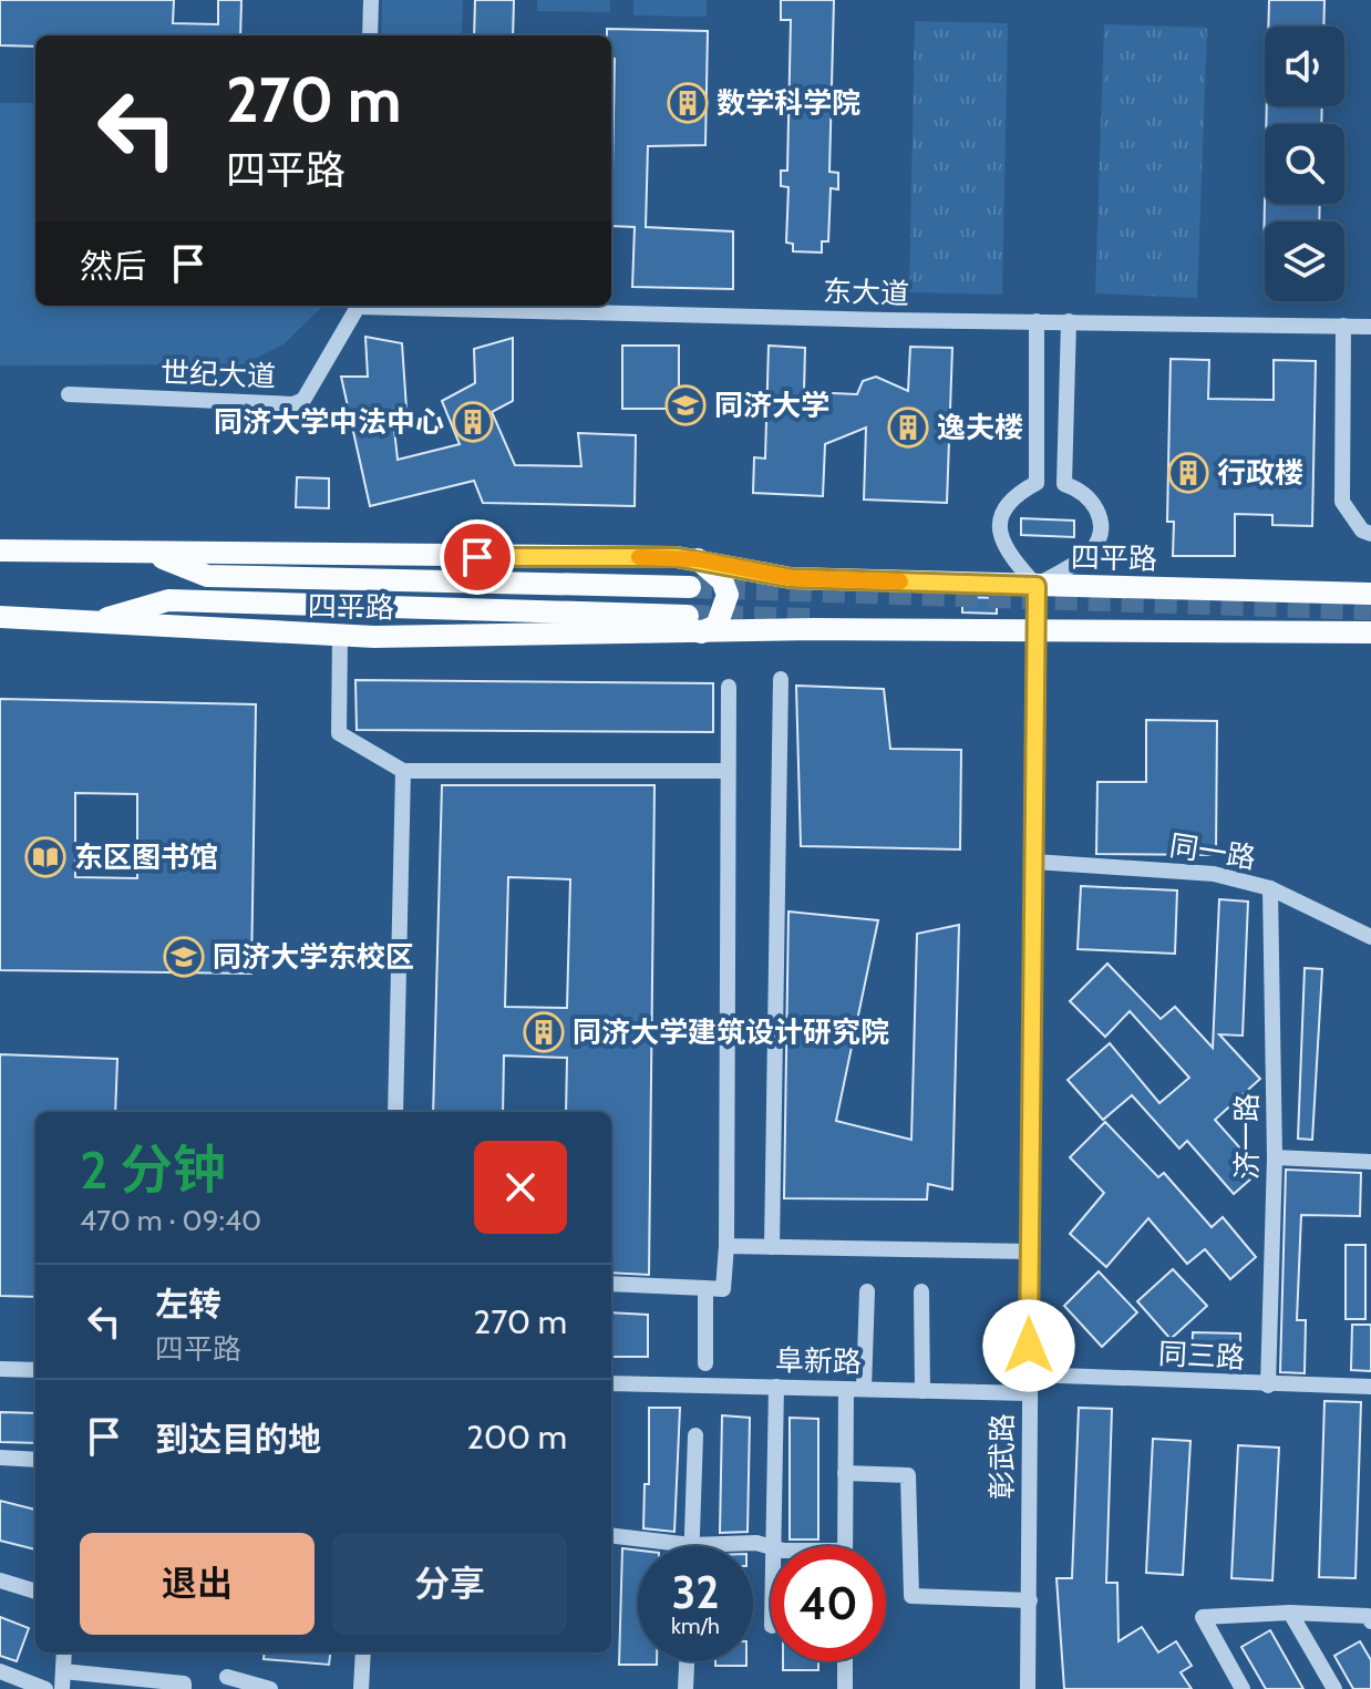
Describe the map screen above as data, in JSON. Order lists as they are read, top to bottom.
{
  "streets": {
    "main road": ["四平路"],
    "street": [
      "东大道",
      "世纪大道",
      "同一路",
      "济一路",
      "同三路",
      "阜新路",
      "彰武路"
    ]
  },
  "crossings": [
    ["四平路", "彰武路"],
    ["同一路", "济一路"],
    ["同一路", "彰武路"],
    ["济一路", "同三路"],
    ["同三路", "彰武路"],
    ["阜新路", "彰武路"]
  ],
  "places": {
    "building": [
      "数学科学院",
      "同济大学中法中心",
      "逸夫楼",
      "行政楼",
      "同济大学建筑设计研究院"
    ],
    "school or university": ["同济大学", "同济大学东校区"],
    "library": ["东区图书馆"]
  },
  "page": {
    "turn": ["270 m", "四平路"],
    "then": "然后",
    "heading": ["2 分钟", "470 m · 09:40"],
    "list": [
      {
        "name": "左转",
        "note": "四平路",
        "value": "270 m"
      },
      {
        "name": "到达目的地",
        "value": "200 m"
      }
    ],
    "buttons": ["退出", "分享"],
    "speed": "32 km/h",
    "limit": "40"
  }
}
